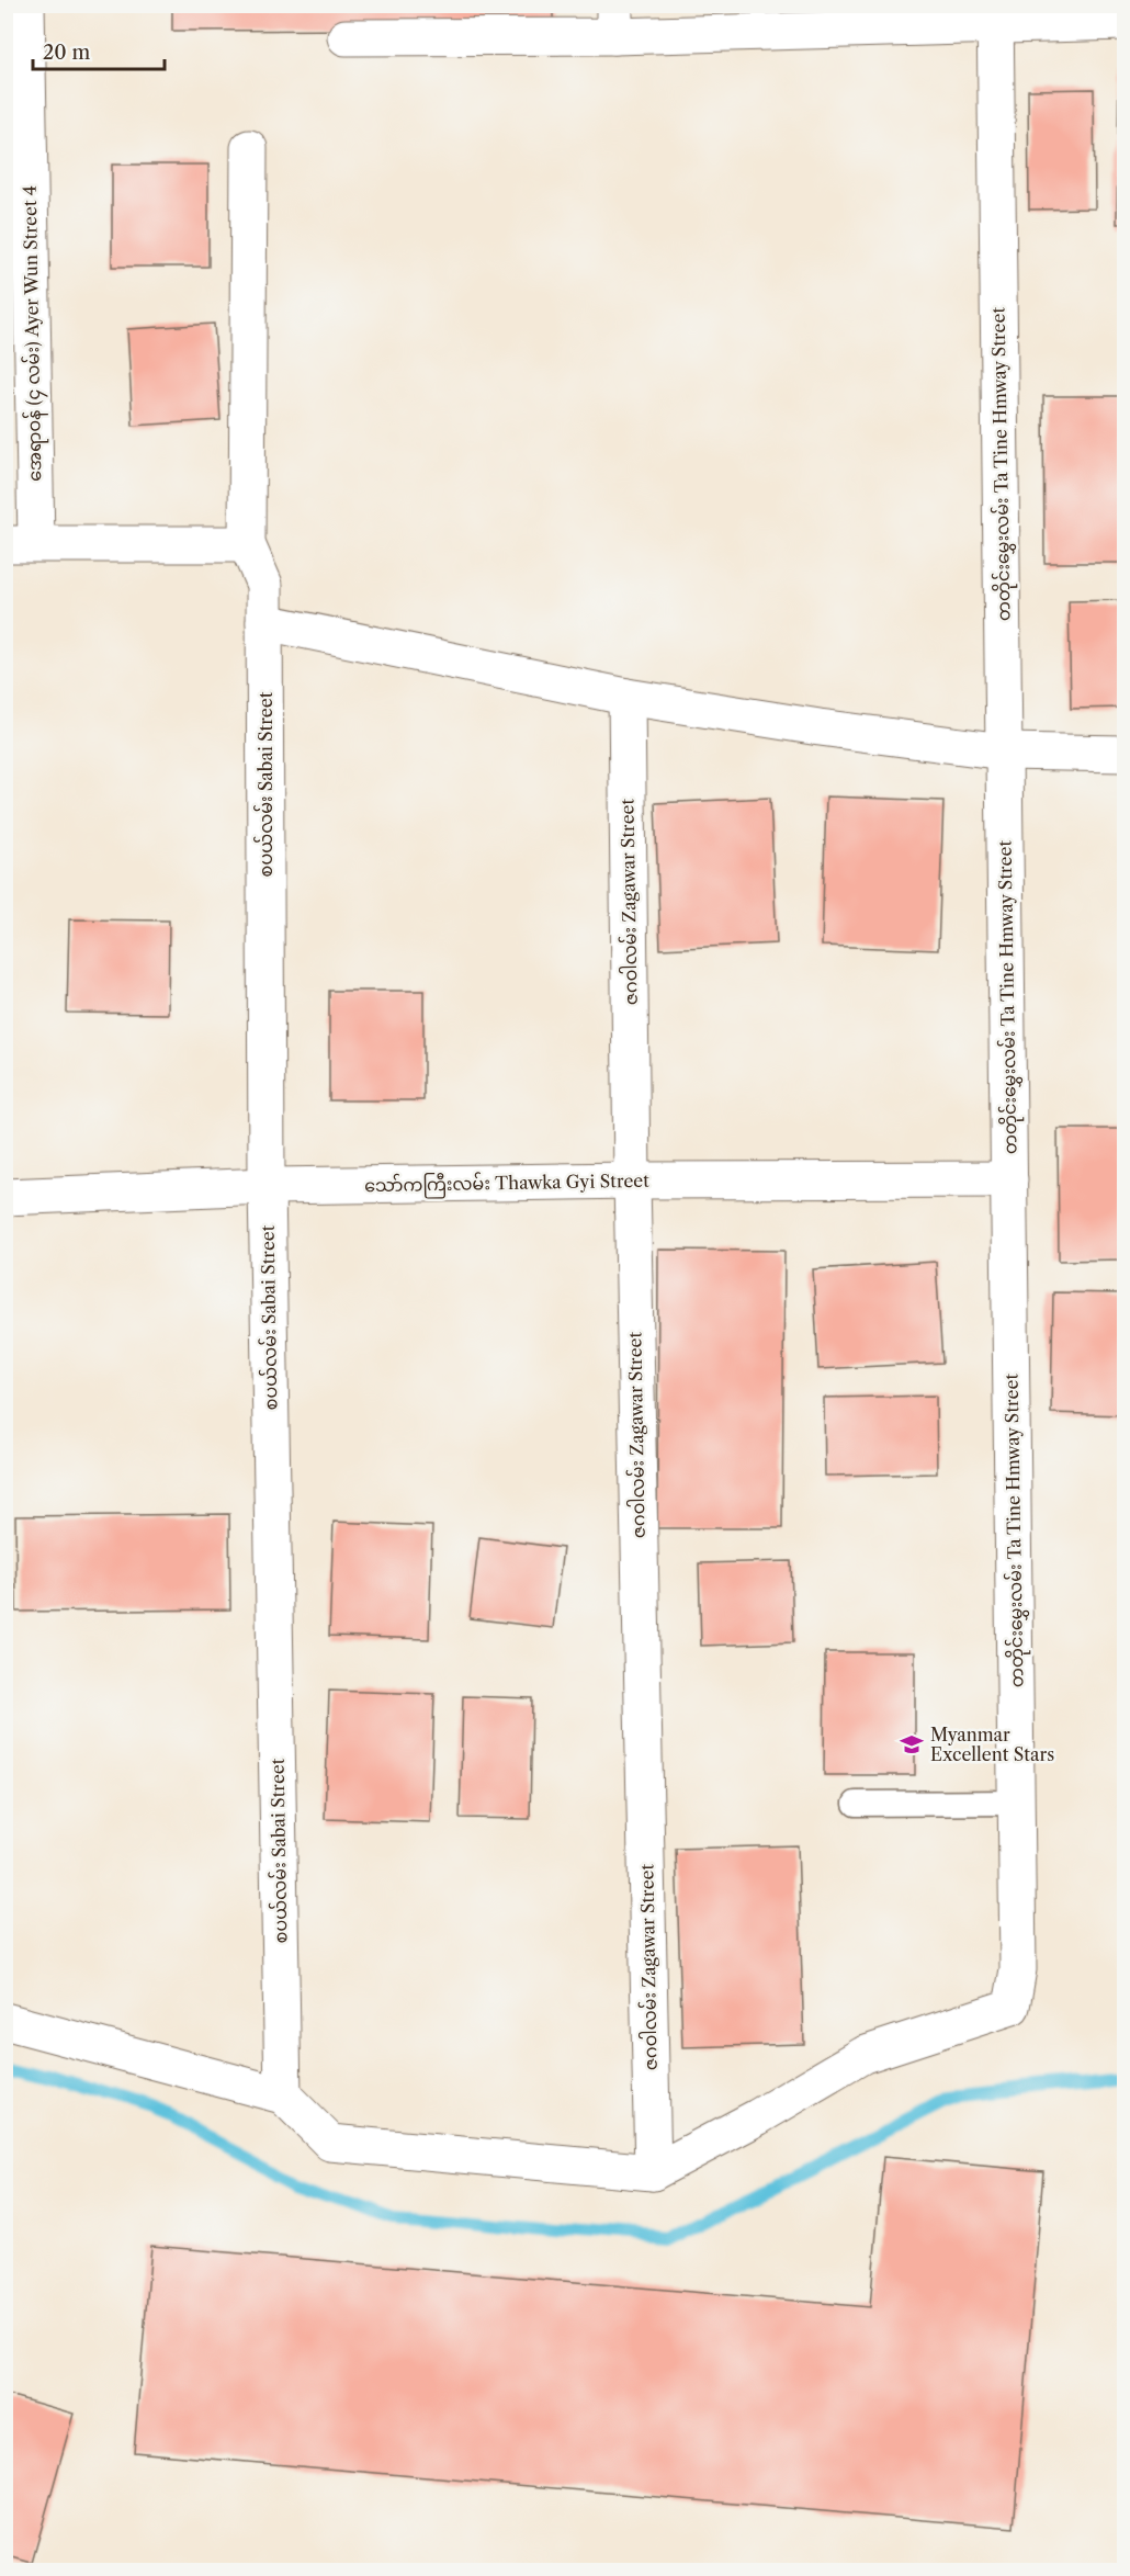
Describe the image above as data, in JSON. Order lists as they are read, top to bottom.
{
  "streets": {
    "street": [
      "အေရာဝန် (၄ လမ်း) Ayer Wun Street 4",
      "တတိုင်းမွှေးလမ်း Ta Tine Hmway Street",
      "စပယ်လမ်း Sabai Street",
      "ဇဂဝါလမ်း Zagawar Street",
      "သော်ကကြီးလမ်း Thawka Gyi Street"
    ]
  },
  "crossings": [
    ["တတိုင်းမွှေးလမ်း Ta Tine Hmway Street", "ဇဂဝါလမ်း Zagawar Street"],
    ["တတိုင်းမွှေးလမ်း Ta Tine Hmway Street", "သော်ကကြီးလမ်း Thawka Gyi Street"],
    ["စပယ်လမ်း Sabai Street", "သော်ကကြီးလမ်း Thawka Gyi Street"],
    ["ဇဂဝါလမ်း Zagawar Street", "သော်ကကြီးလမ်း Thawka Gyi Street"]
  ],
  "places": {
    "school or university": ["Myanmar Excellent Stars"]
  },
  "scale_bar": "20 m"
}
